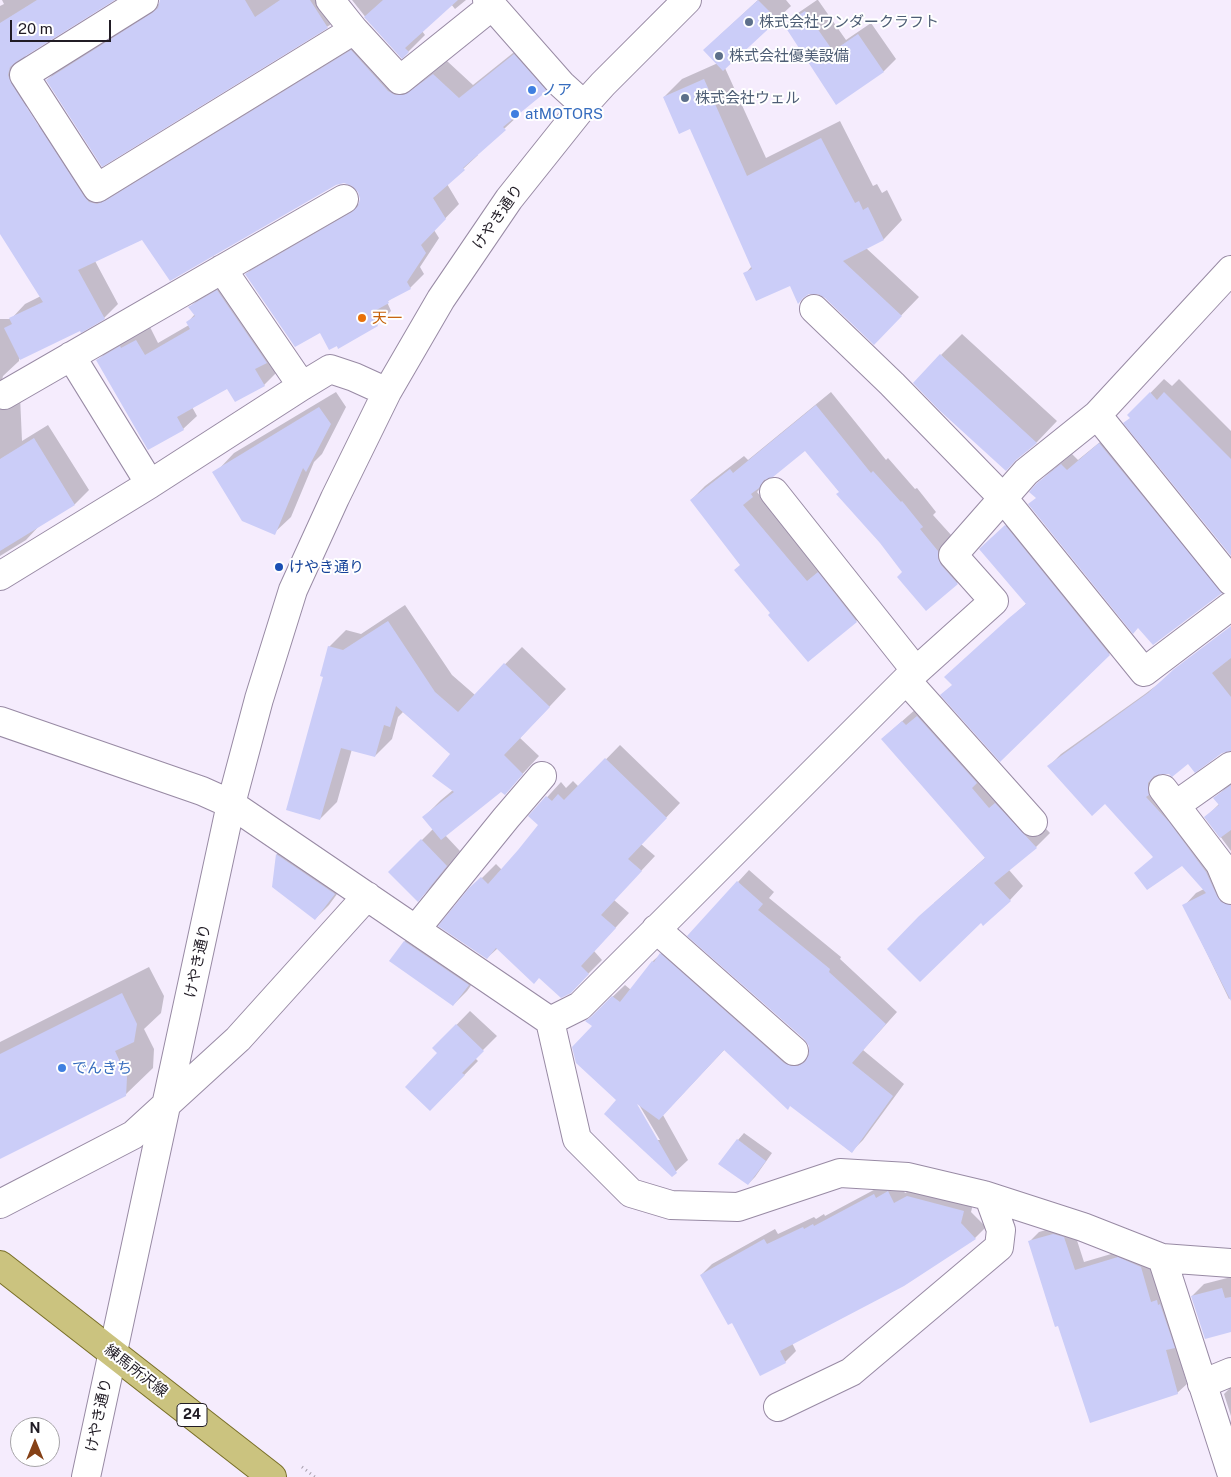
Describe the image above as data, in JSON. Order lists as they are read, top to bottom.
{
  "streets": {
    "main road": ["練馬所沢線", "24"],
    "street": ["けやき通り"]
  },
  "crossings": [
    ["けやき通り", "練馬所沢線"]
  ],
  "places": [
    "株式会社ワンダークラフト",
    "株式会社優美設備",
    "ノア",
    "株式会社ウェル",
    "atMOTORS",
    "天一",
    "けやき通り",
    "でんきち"
  ],
  "scale_bar": "20 m",
  "north": "top"
}
